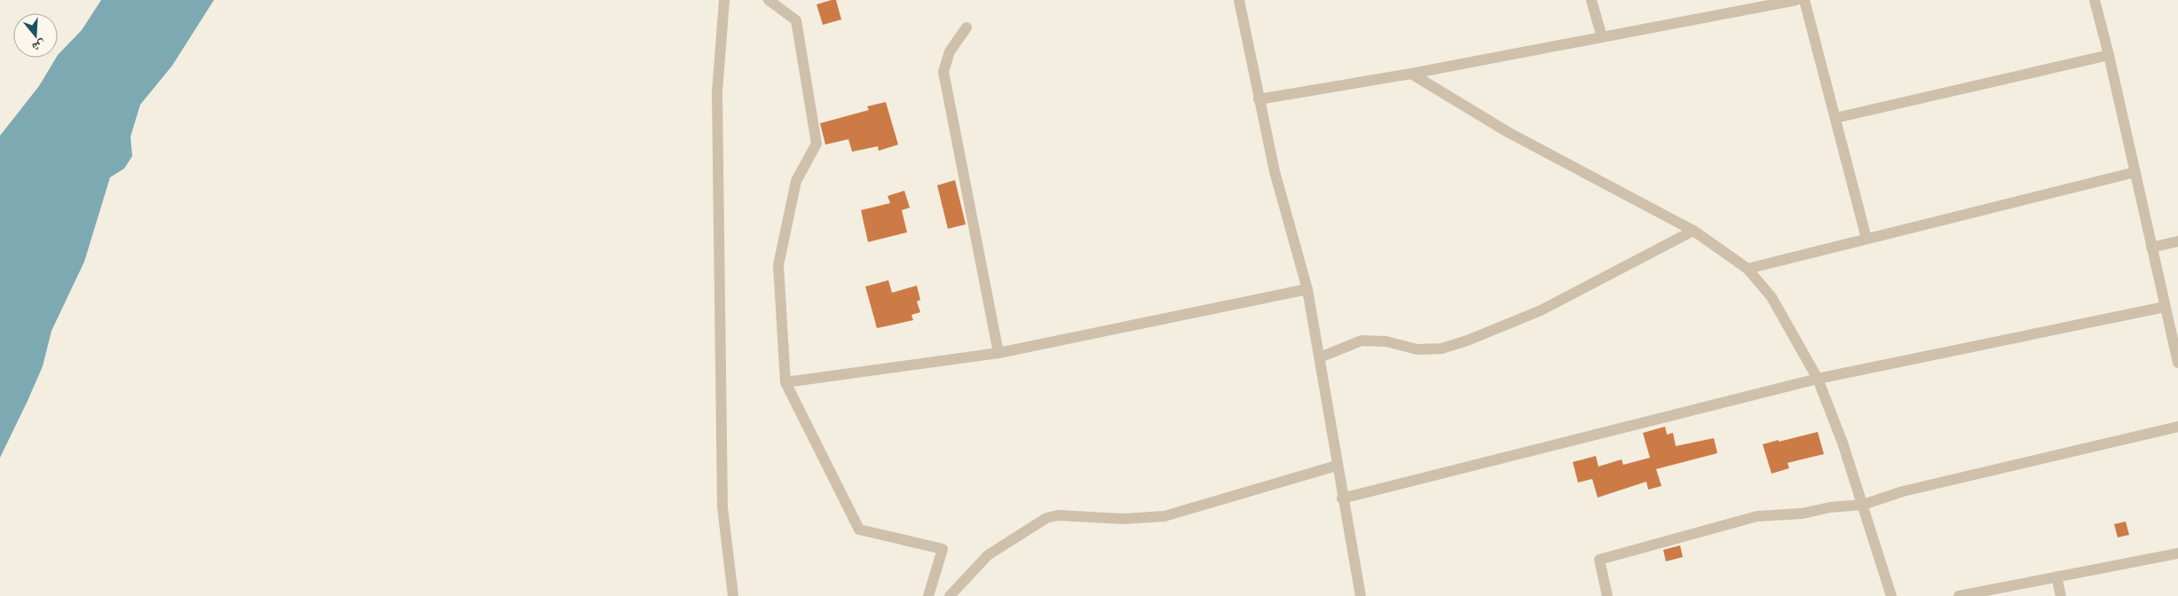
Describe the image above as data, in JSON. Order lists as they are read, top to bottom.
{
  "north": "bottom"
}
